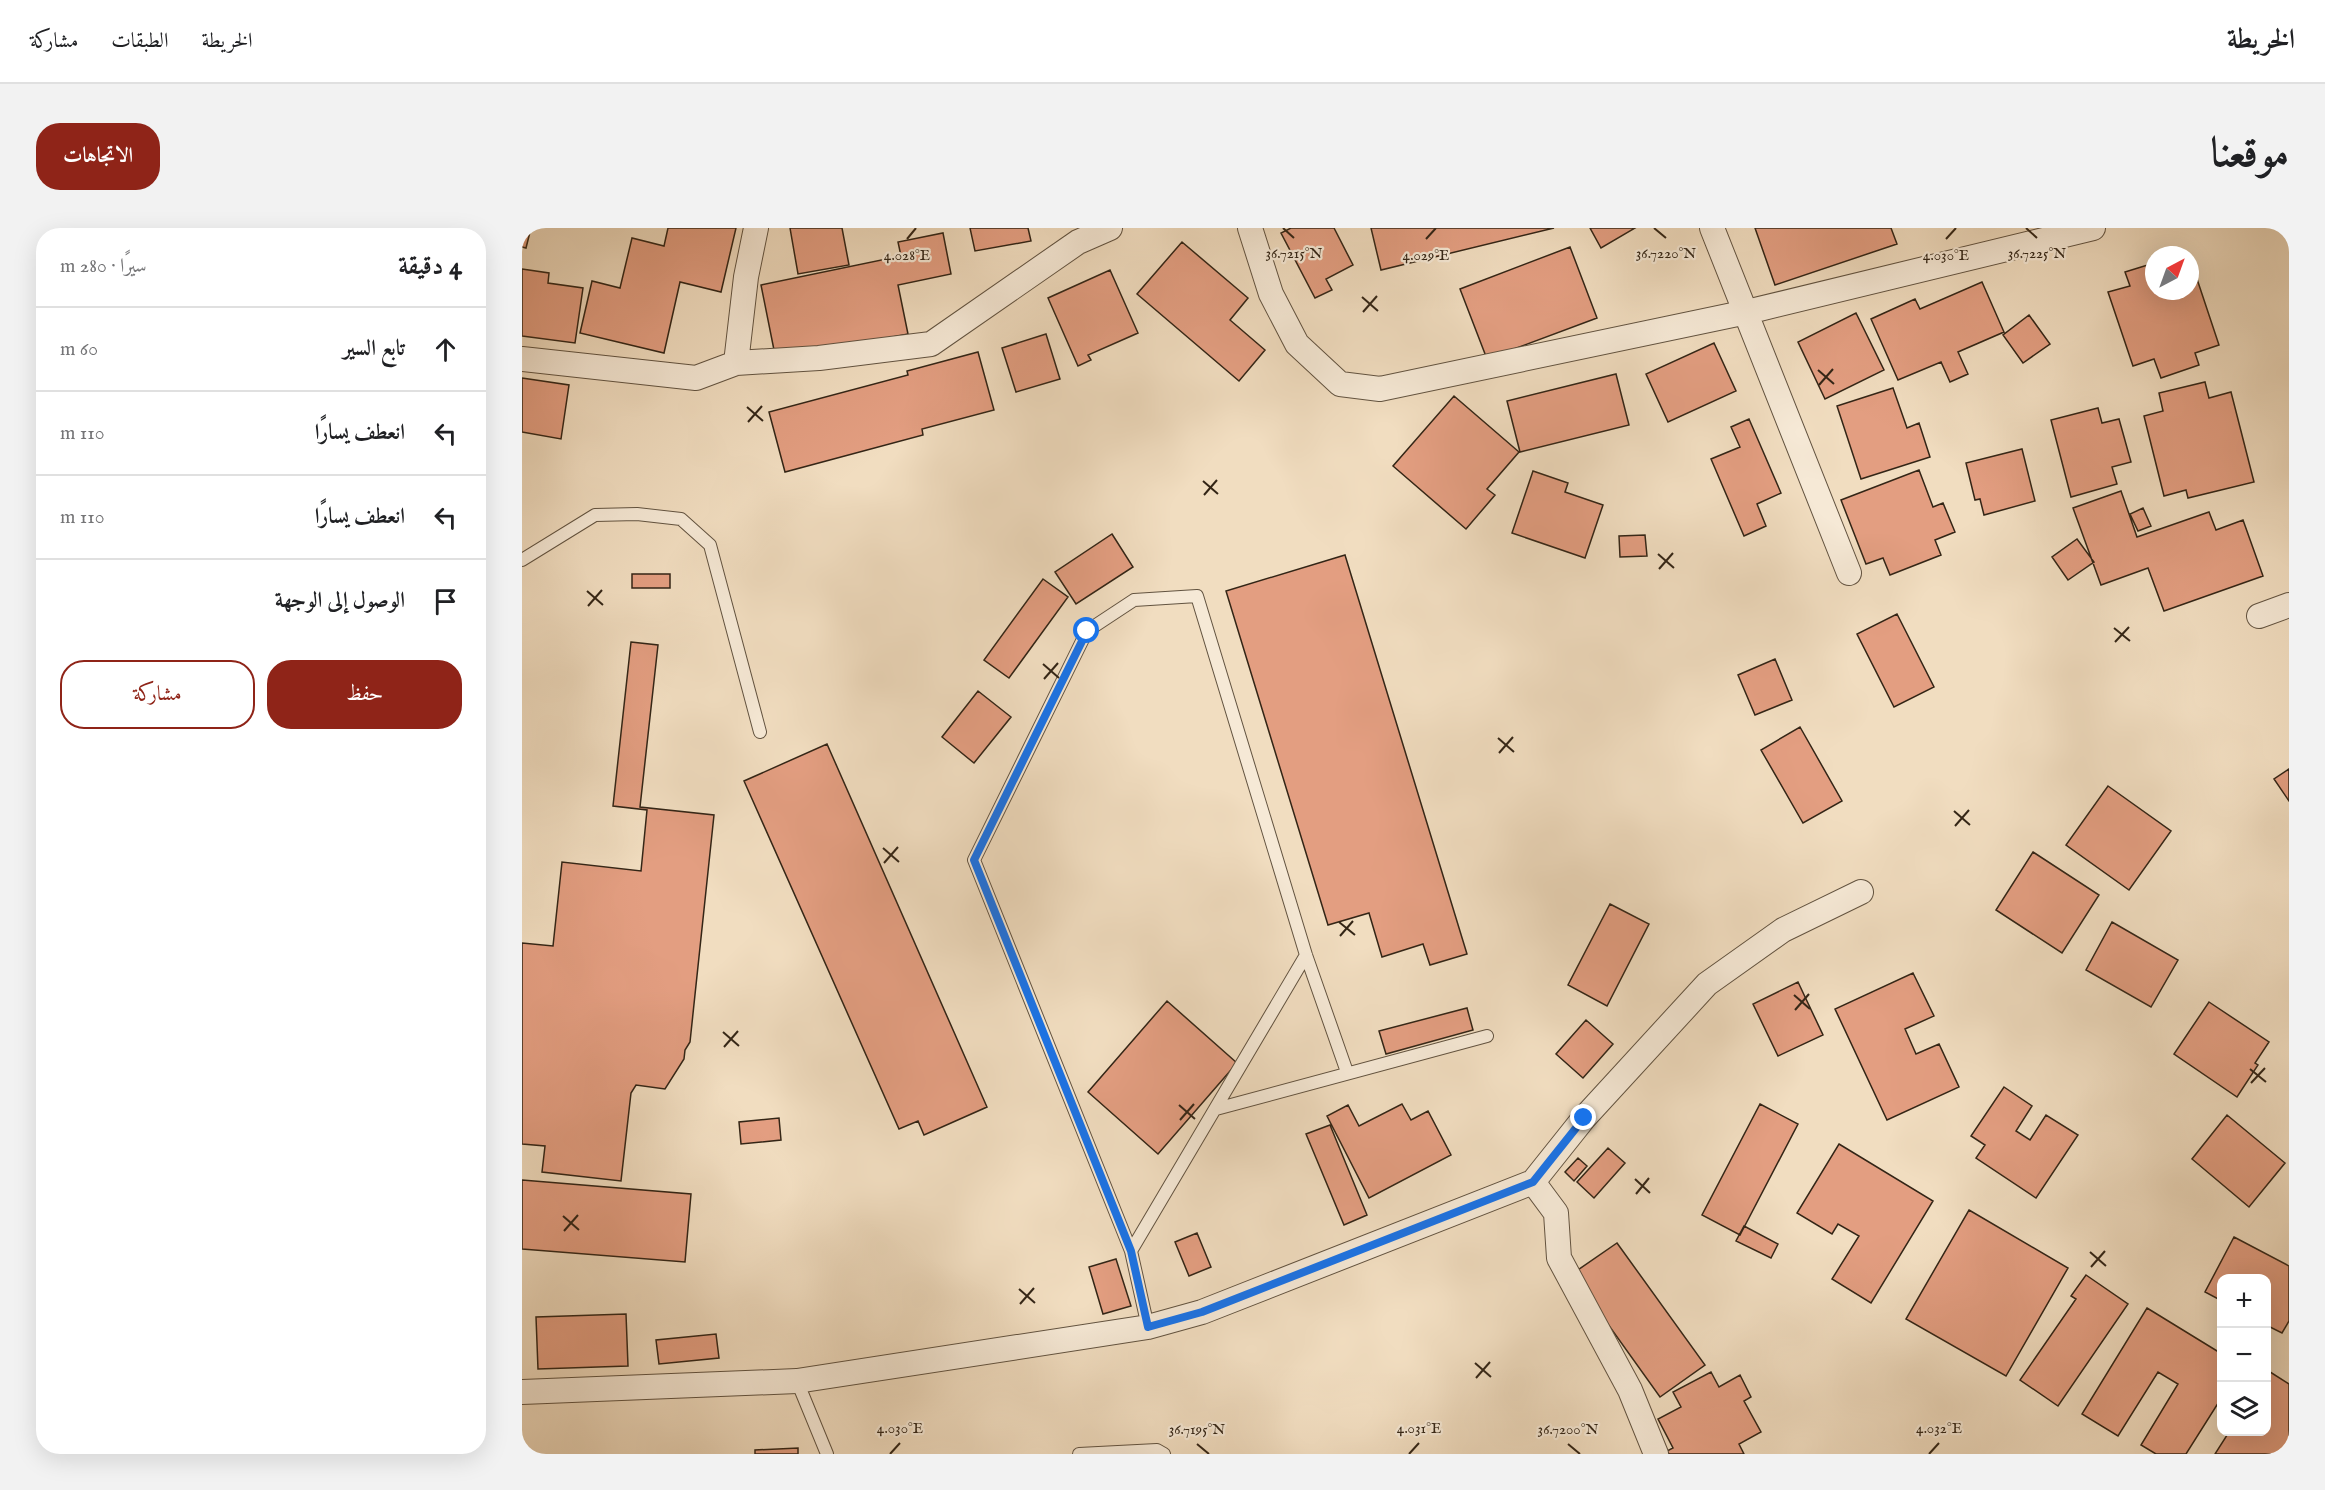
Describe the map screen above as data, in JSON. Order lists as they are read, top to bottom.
{
  "north": "top right",
  "page": {
    "header": "الخريطة",
    "nav": ["الخريطة", "الطبقات", "مشاركة"],
    "title": "موقعنا",
    "buttons": [
      "الاتجاهات",
      ["حفظ", "مشاركة"]
    ],
    "heading": ["4 دقيقة", "سيرًا · 280 m"],
    "list": [
      ["تابع السير", "60 m"],
      ["انعطف يسارًا", "110 m"],
      ["انعطف يسارًا", "110 m"],
      "الوصول إلى الوجهة"
    ],
    "map_buttons": ["+", "−"]
  },
  "coordinates": [
    "36.7215°N",
    "36.7220°N",
    "36.7225°N",
    "4.030°E",
    "4.028°E",
    "4.029°E",
    "4.031°E",
    "4.032°E",
    "36.7195°N",
    "36.7200°N"
  ]
}
